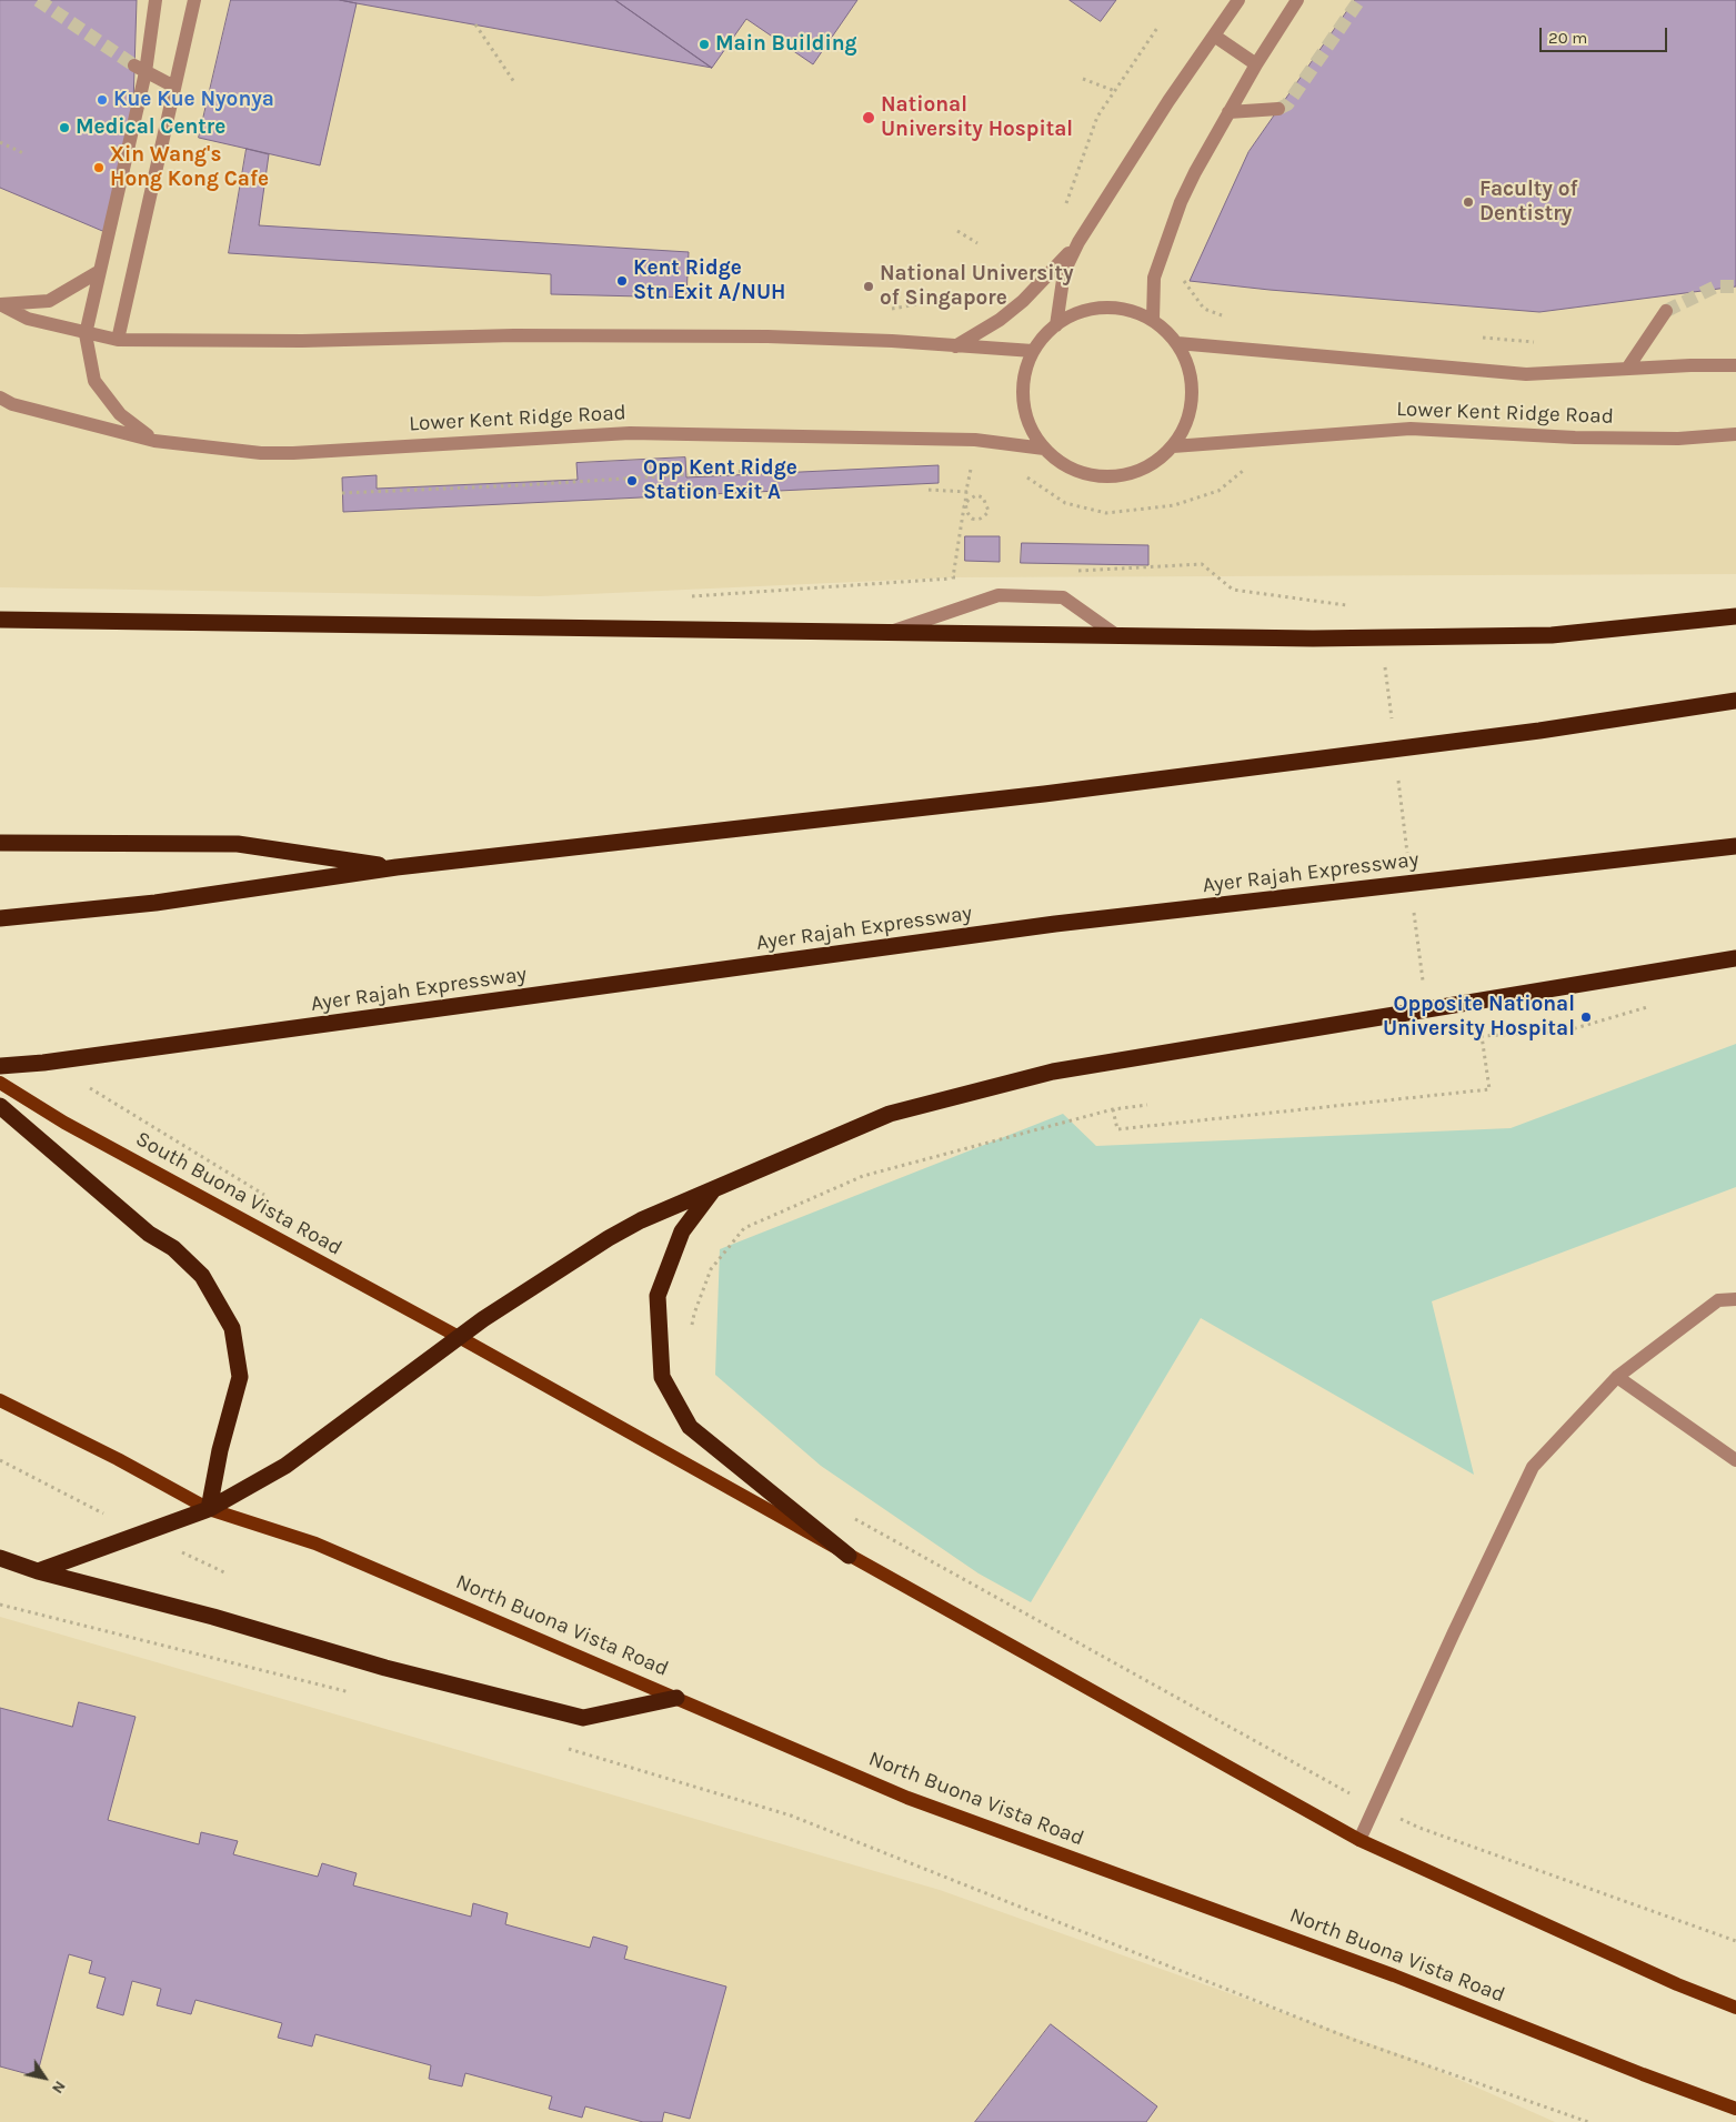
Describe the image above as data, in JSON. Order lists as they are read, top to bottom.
{
  "streets": {
    "highway": ["Ayer Rajah Expressway"],
    "main road": ["South Buona Vista Road", "North Buona Vista Road"],
    "street": ["Lower Kent Ridge Road"]
  },
  "places": [
    "Main Building",
    "Kue Kue Nyonya",
    "National University Hospital",
    "Medical Centre",
    "Xin Wang's Hong Kong Cafe",
    "Faculty of Dentistry",
    "Kent Ridge Stn Exit A/NUH",
    "National University of Singapore",
    "Opp Kent Ridge Station Exit A",
    "Opposite National University Hospital"
  ],
  "scale_bar": "20 m",
  "north": "bottom right"
}
